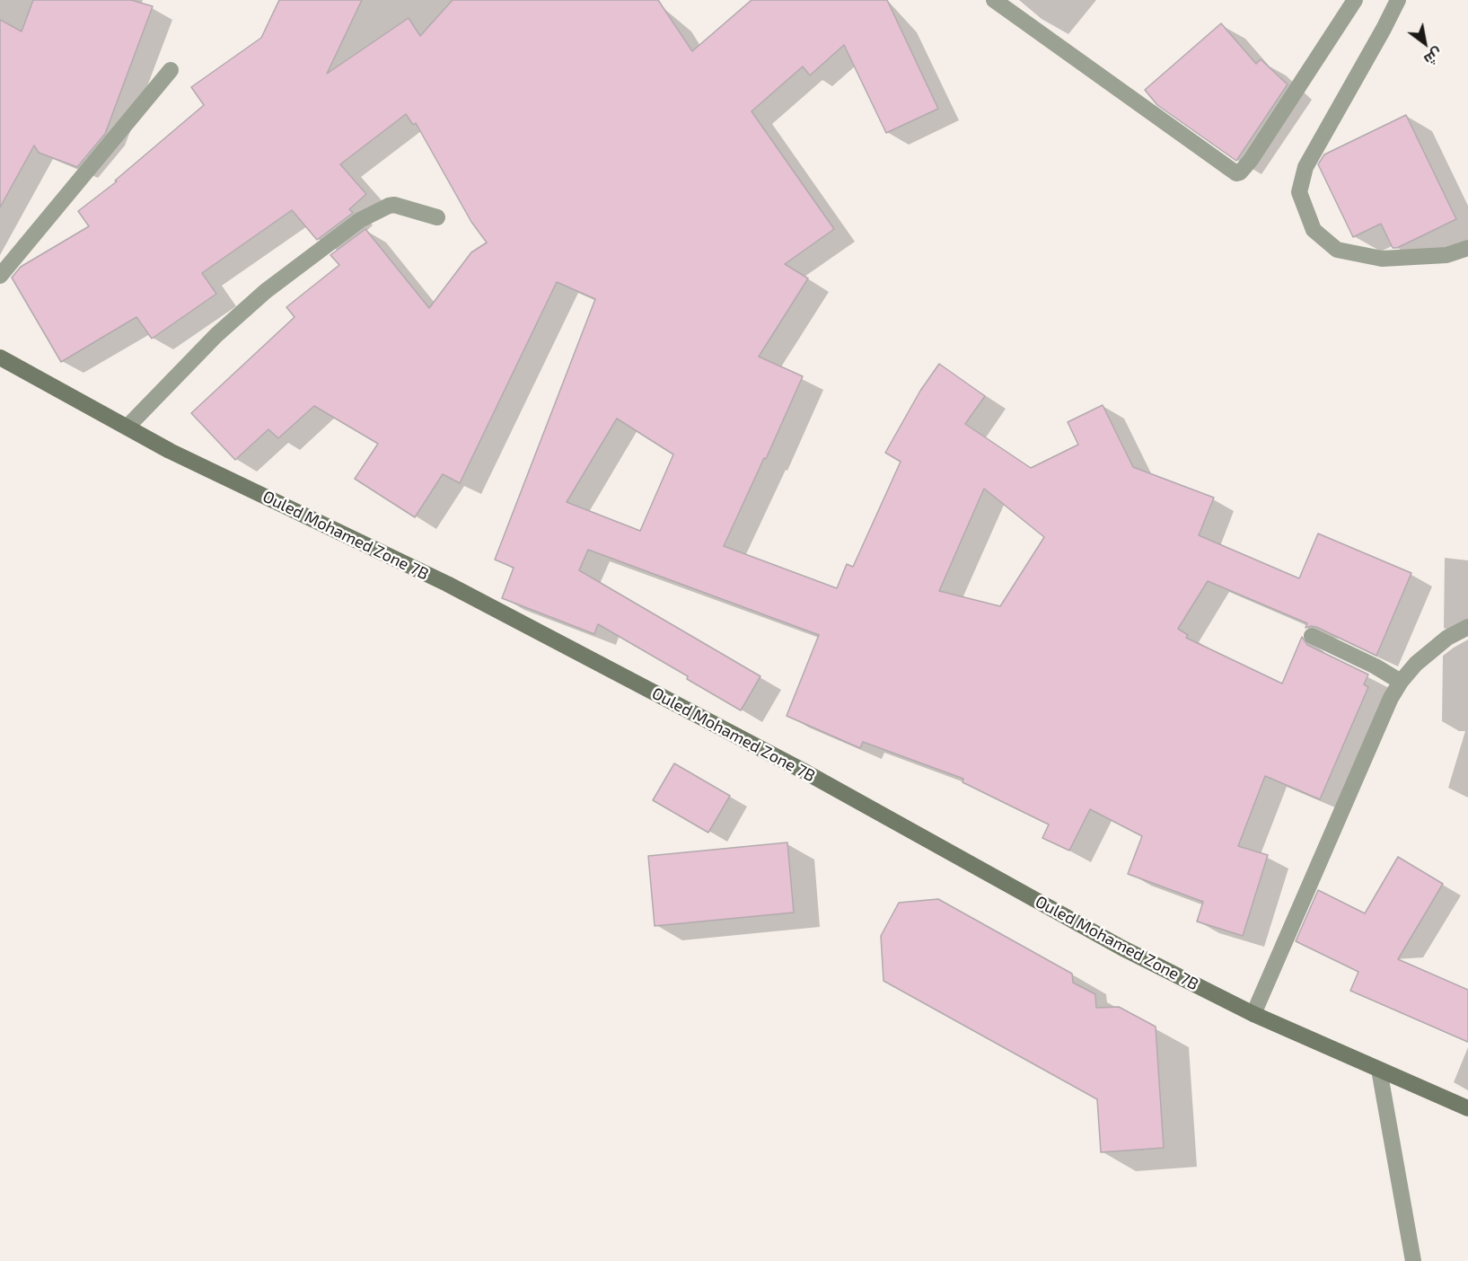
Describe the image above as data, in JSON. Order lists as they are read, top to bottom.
{
  "streets": {
    "main road": ["Ouled Mohamed Zone 7B"]
  },
  "north": "bottom right"
}
